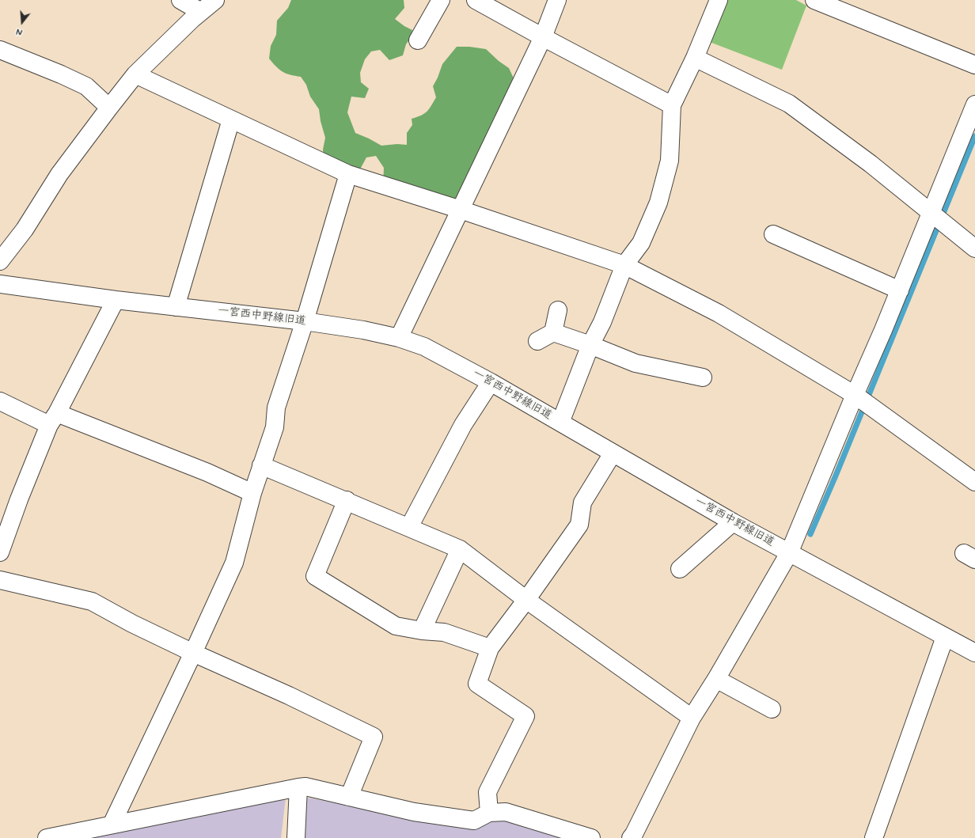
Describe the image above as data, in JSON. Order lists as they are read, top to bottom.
{
  "streets": {
    "street": ["一宮西中野線旧道"]
  },
  "north": "bottom"
}
